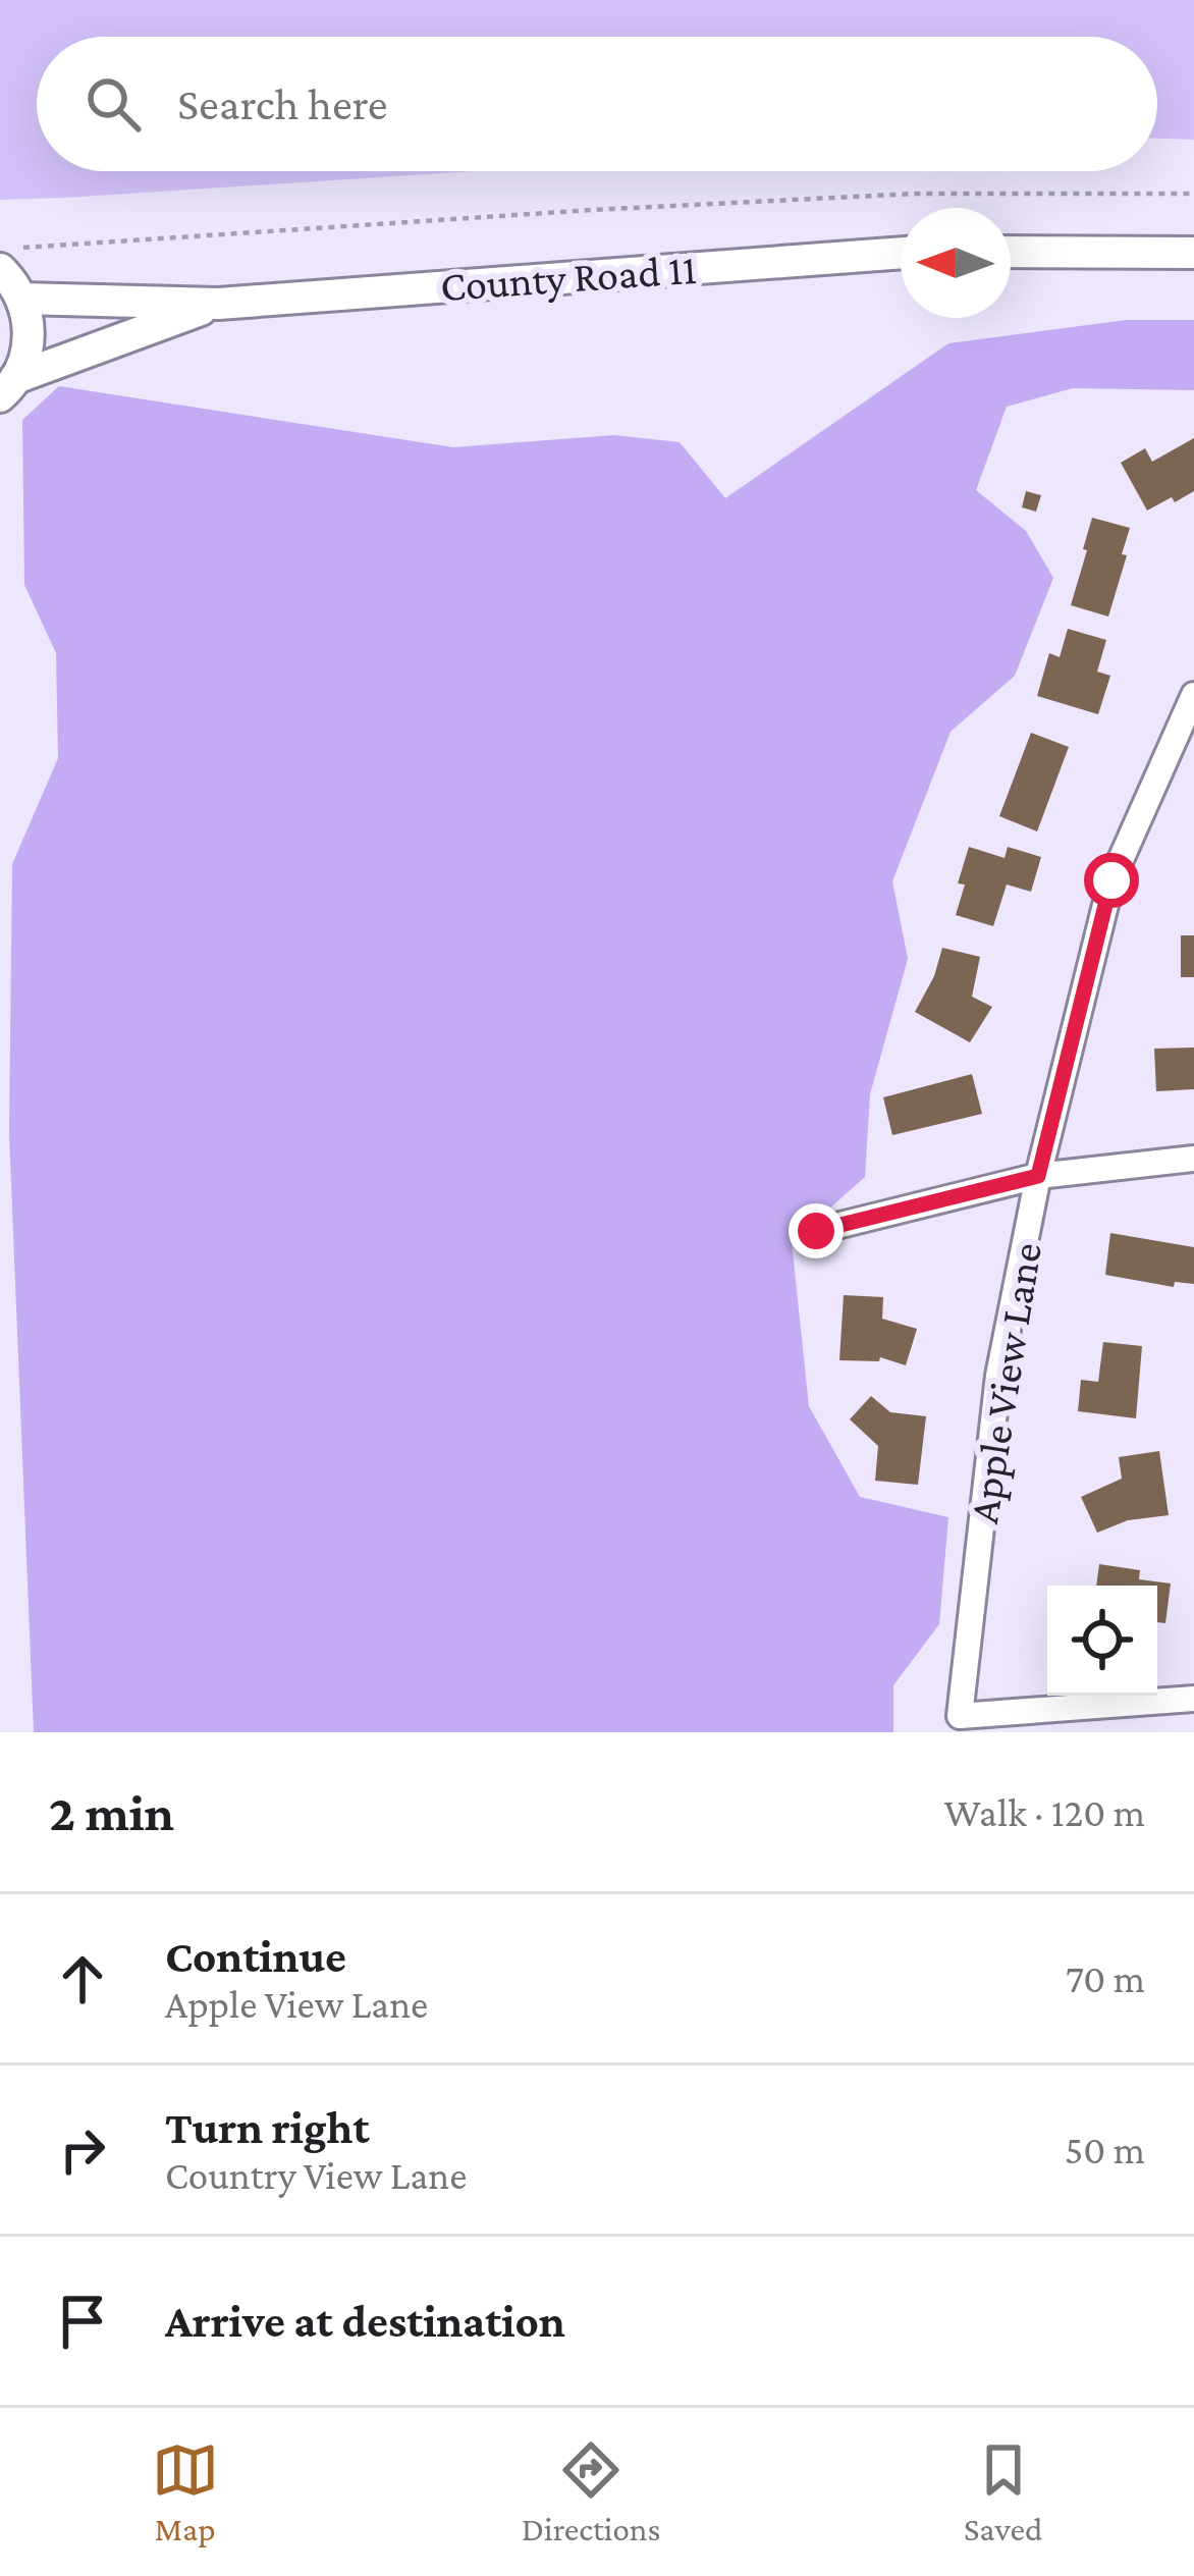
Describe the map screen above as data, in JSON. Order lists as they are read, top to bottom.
{
  "streets": {
    "street": ["County Road 11", "Apple View Lane"]
  },
  "north": "left",
  "page": {
    "search": "Search here",
    "heading": ["2 min", "Walk · 120 m"],
    "list": [
      ["Continue", "Apple View Lane", "70 m"],
      ["Turn right", "Country View Lane", "50 m"],
      "Arrive at destination"
    ],
    "nav": ["Map", "Directions", "Saved"]
  }
}
